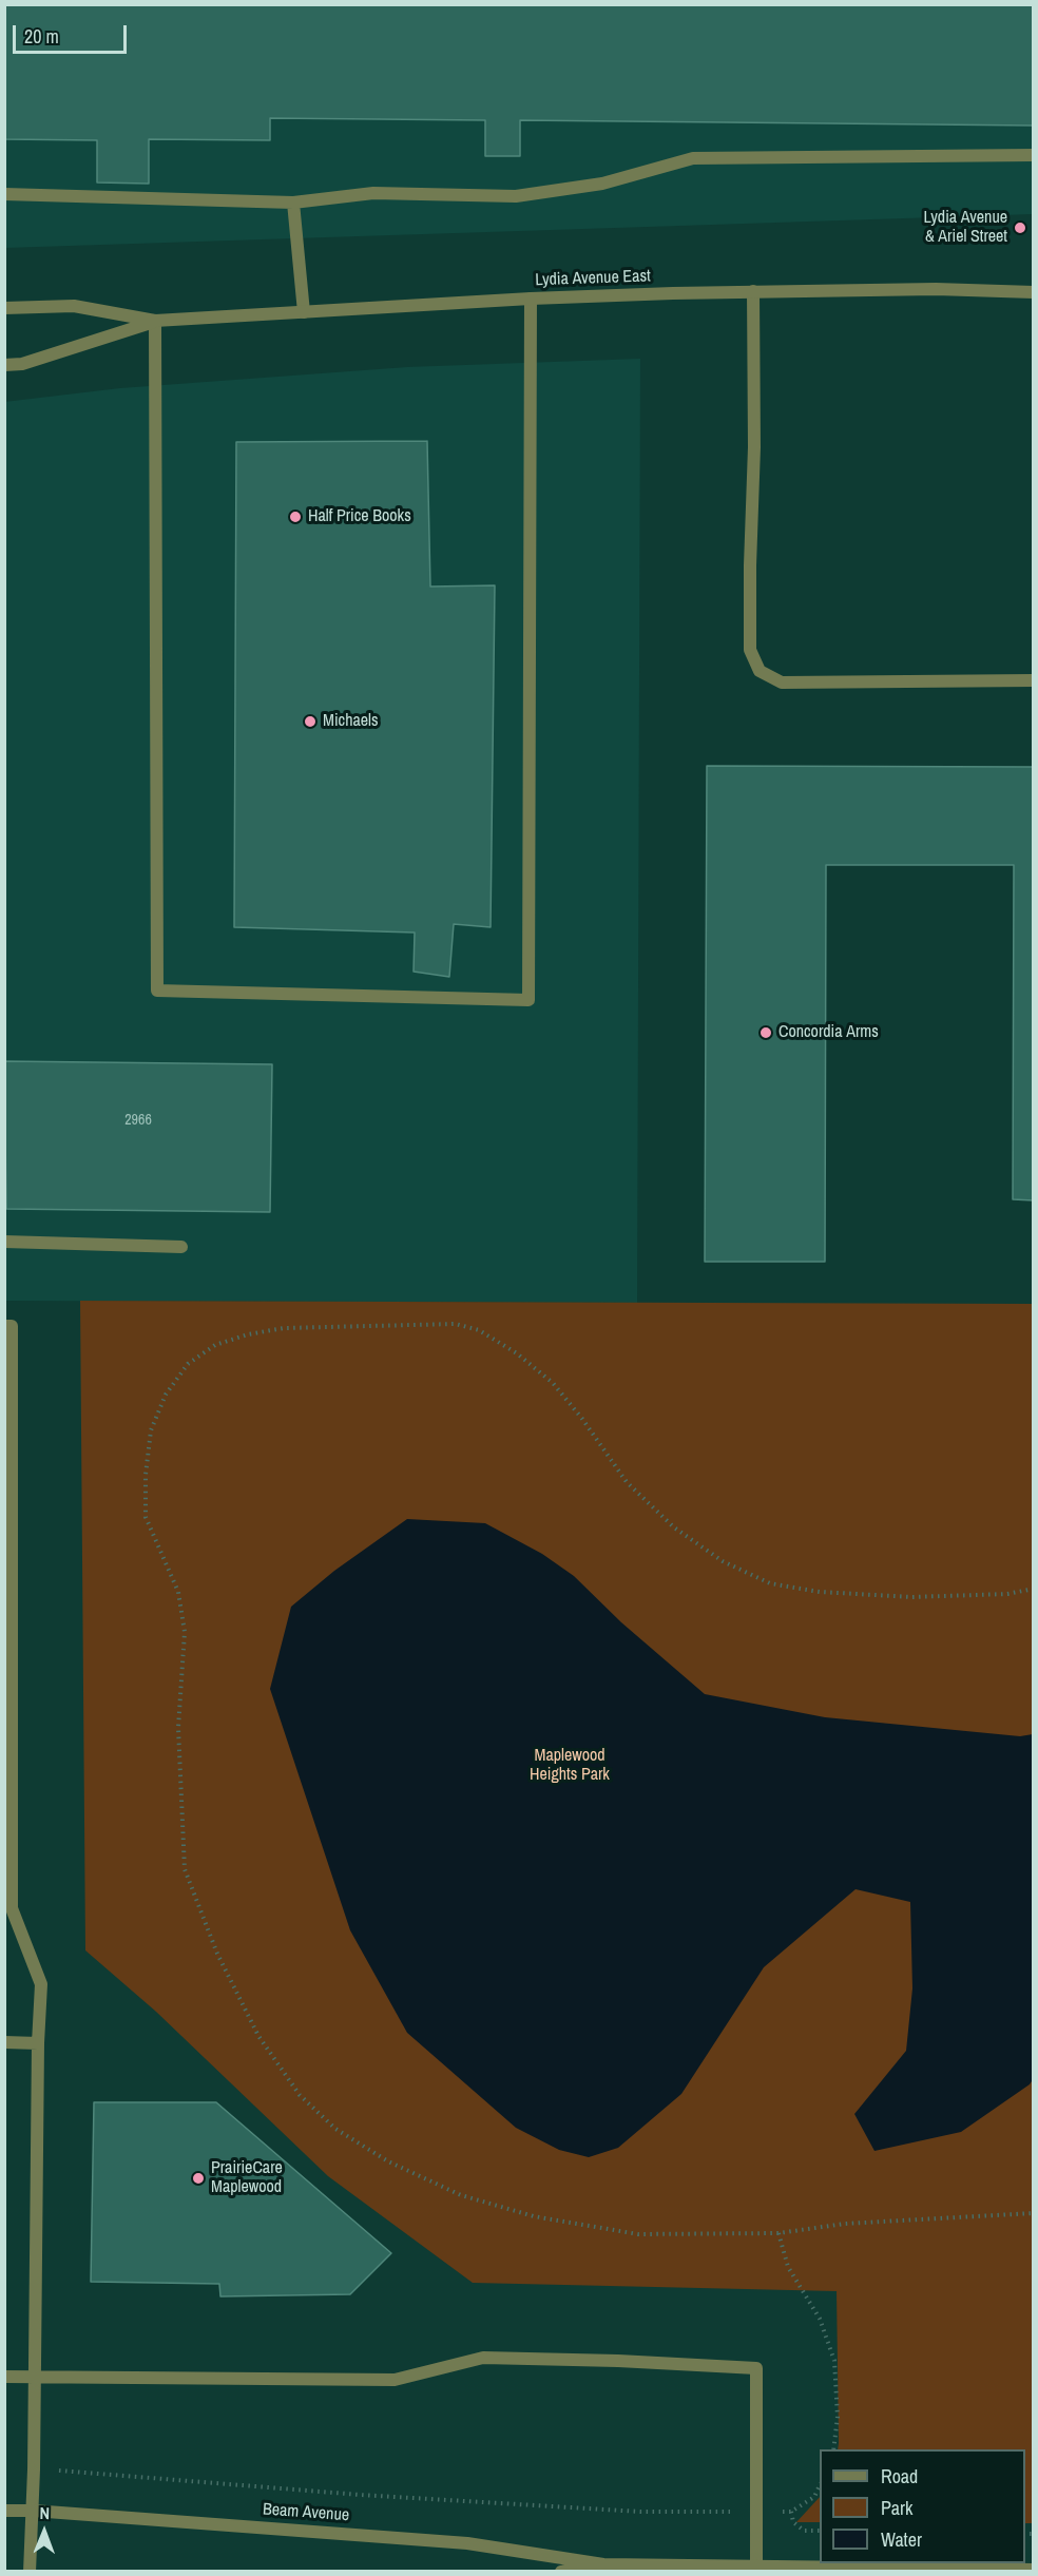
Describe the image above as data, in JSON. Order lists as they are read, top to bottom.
{
  "streets": {
    "street": ["Lydia Avenue East", "Beam Avenue"]
  },
  "parks": ["Maplewood Heights Park"],
  "places": [
    "Lydia Avenue & Ariel Street",
    "Half Price Books",
    "Michaels",
    "Concordia Arms",
    "PrairieCare Maplewood"
  ],
  "house_numbers": ["2966"],
  "legend": ["Road", "Park", "Water"],
  "scale_bar": "20 m",
  "north": "top"
}
